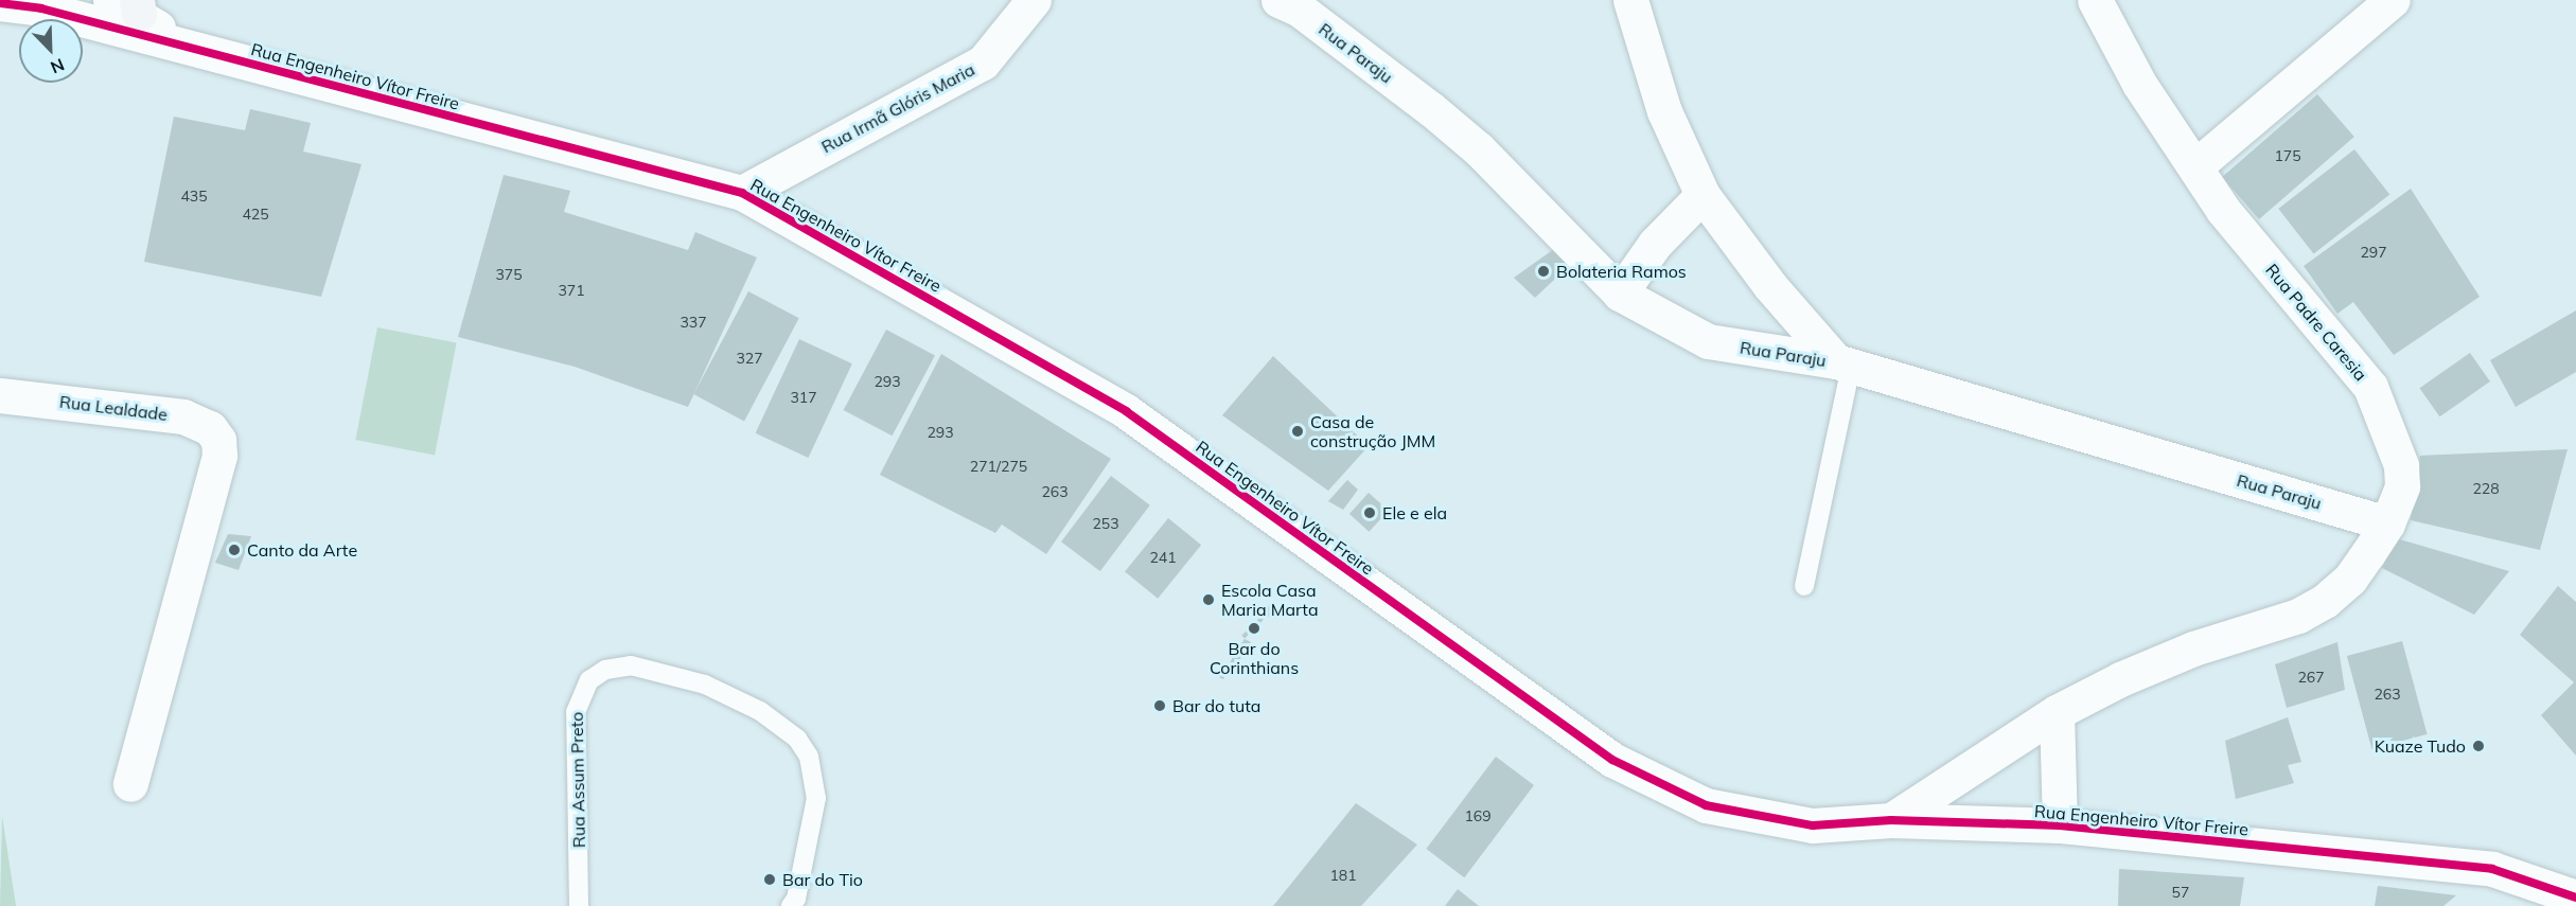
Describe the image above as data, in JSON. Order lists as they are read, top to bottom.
{
  "streets": {
    "street": [
      "Rua Paraju",
      "Rua Engenheiro Vítor Freire",
      "Rua Irmã Glóris Maria",
      "Rua Padre Caresia",
      "Rua Lealdade"
    ],
    "lane": ["Rua Assum Preto"]
  },
  "crossings": [
    ["Rua Paraju", "Rua Padre Caresia"],
    ["Rua Engenheiro Vítor Freire", "Rua Irmã Glóris Maria"],
    ["Rua Engenheiro Vítor Freire", "Rua Padre Caresia"]
  ],
  "places": [
    "Bolateria Ramos",
    "Casa de construção JMM",
    "Ele e ela",
    "Canto da Arte",
    "Escola Casa Maria Marta",
    "Bar do Corinthians",
    "Bar do tuta",
    "Kuaze Tudo",
    "Bar do Tio"
  ],
  "house_numbers": [
    "175",
    "435",
    "425",
    "297",
    "375",
    "371",
    "337",
    "327",
    "293",
    "317",
    "293",
    "271/275",
    "228",
    "263",
    "253",
    "241",
    "267",
    "263",
    "169",
    "181",
    "57"
  ],
  "north": "bottom right"
}
